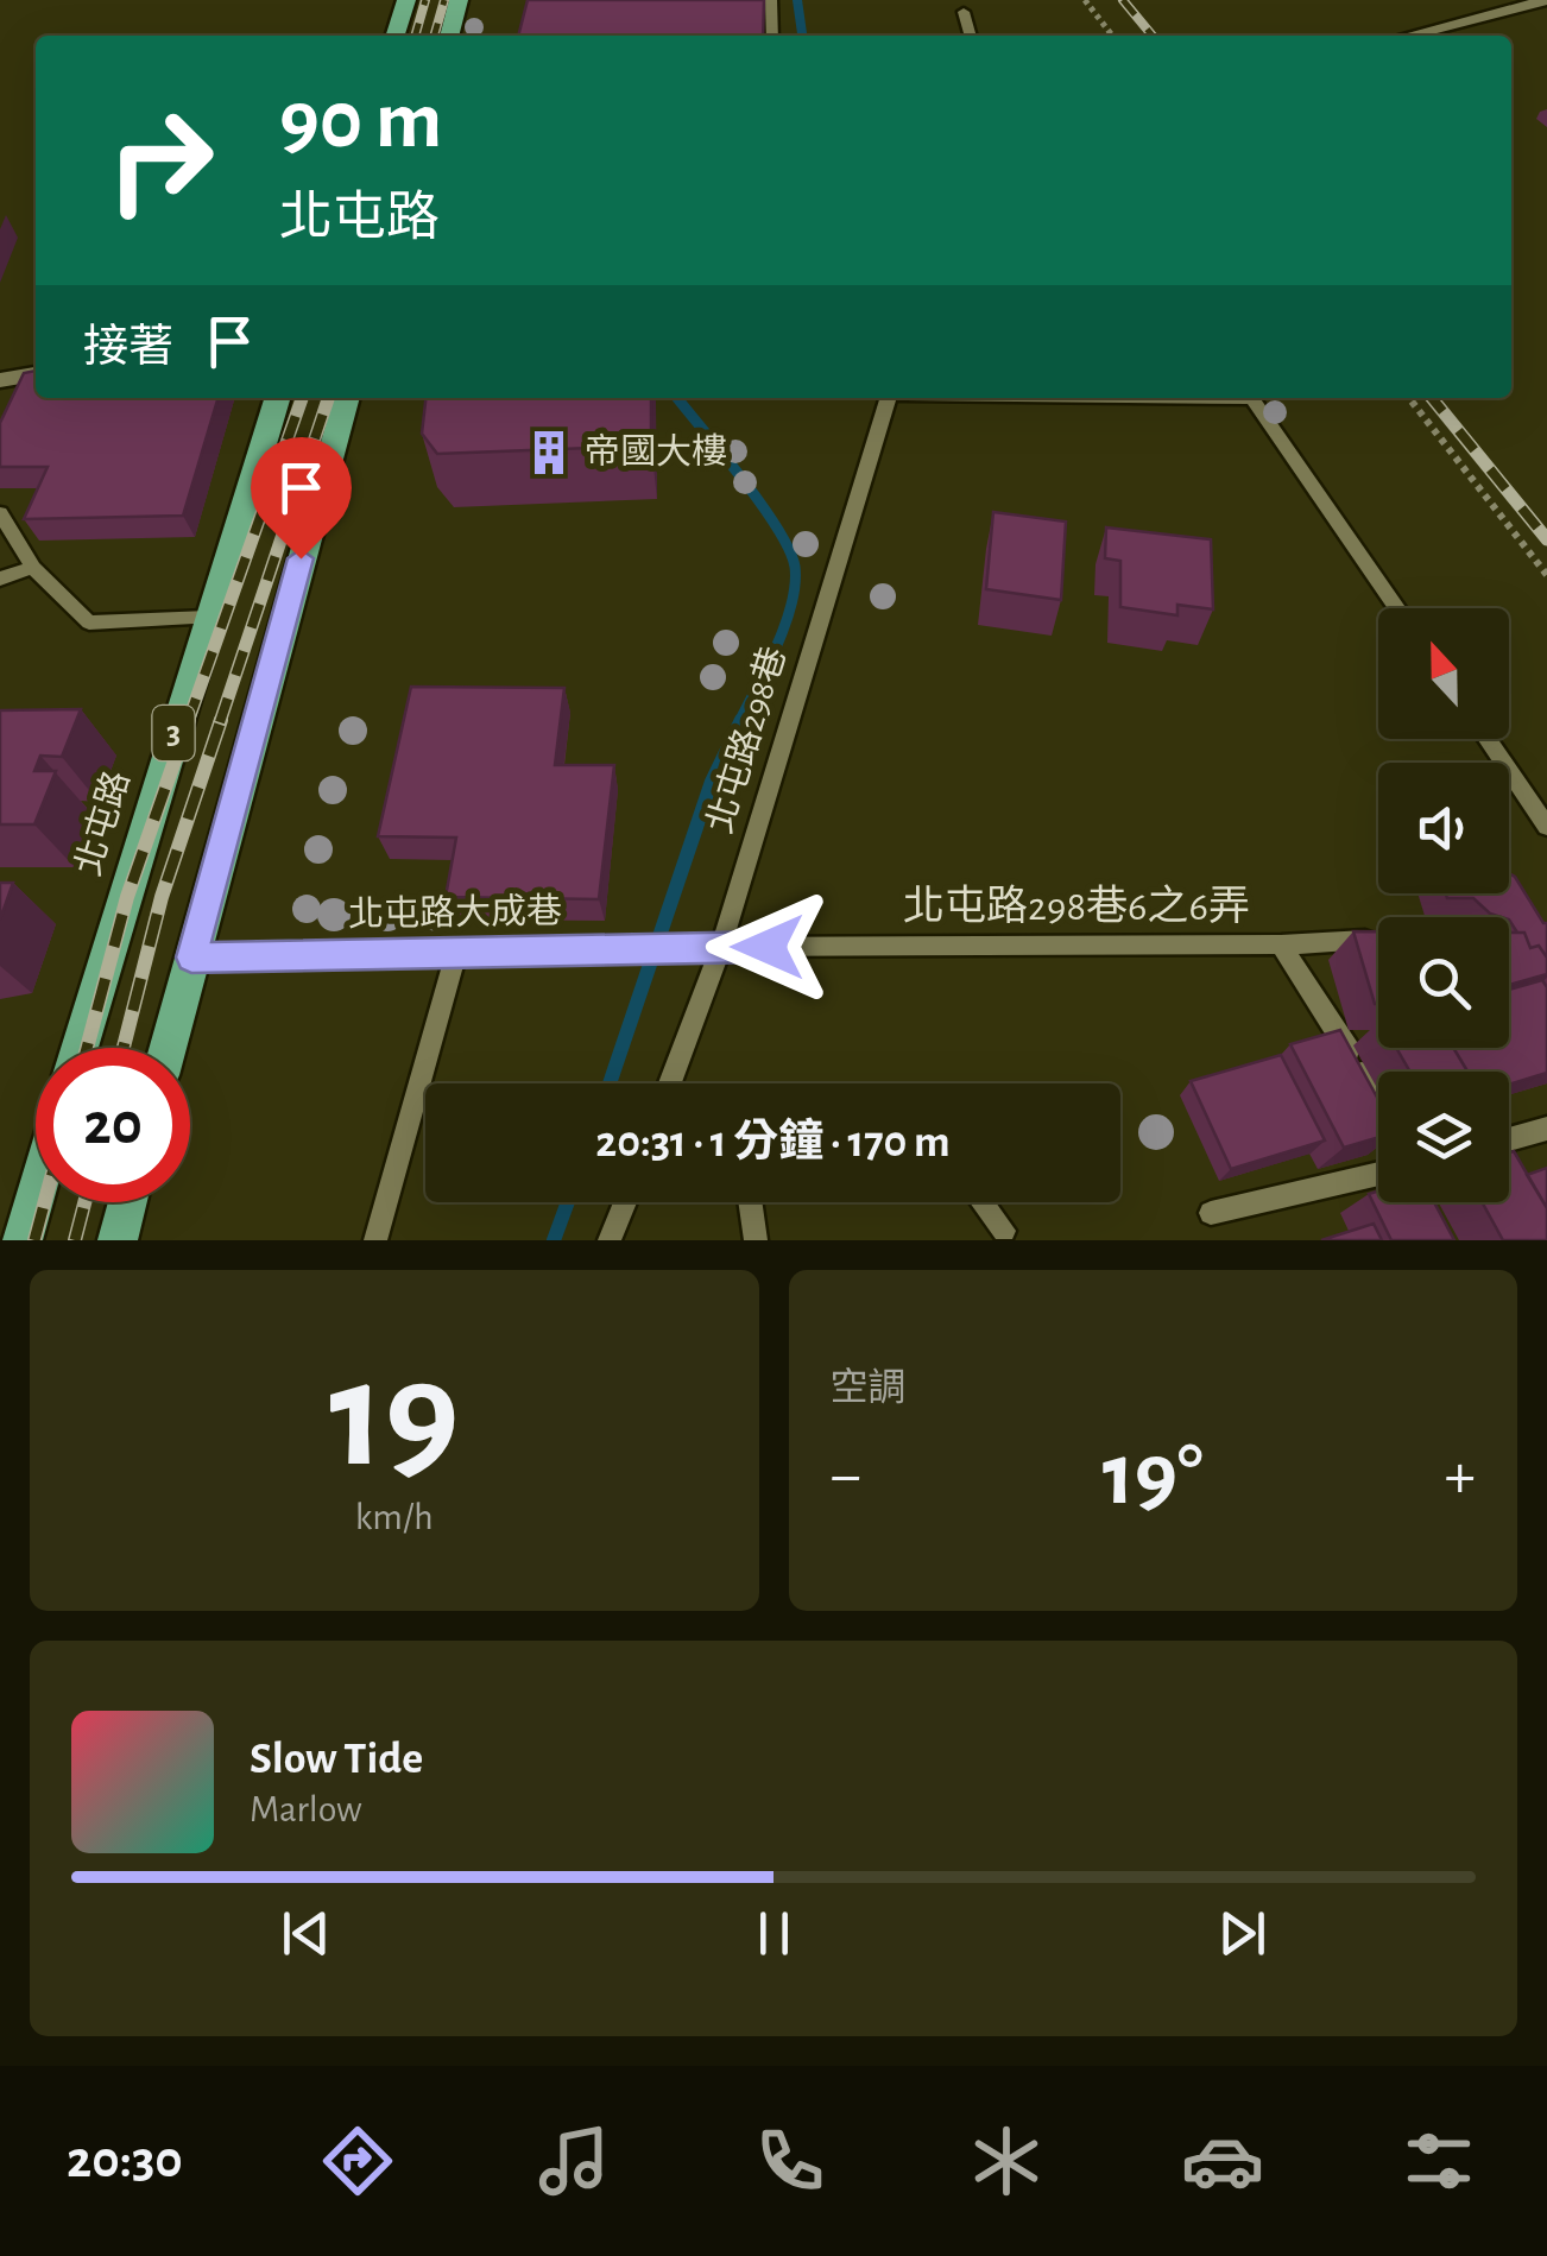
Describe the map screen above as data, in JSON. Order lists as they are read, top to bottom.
{
  "streets": {
    "main road": ["3", "北屯路"],
    "street": ["北屯路大成巷"],
    "lane": ["北屯路298巷", "北屯路298巷6之6弄"]
  },
  "crossings": [
    ["3", "北屯路大成巷"],
    ["北屯路298巷", "北屯路298巷6之6弄"],
    ["北屯路298巷", "北屯路大成巷"],
    ["北屯路298巷6之6弄", "北屯路大成巷"]
  ],
  "places": {
    "building": ["帝國大樓"]
  },
  "north": "top",
  "page": {
    "turn": ["90 m", "北屯路"],
    "then": "接著",
    "limit": "20",
    "trip": "20:31 · 1 分鐘 · 170 m",
    "tile": [
      ["19", "km/h"],
      "空調"
    ],
    "heat": ["−", "19°", "+"],
    "song": ["Slow Tide", "Marlow"],
    "tabs": "20:30"
  }
}
